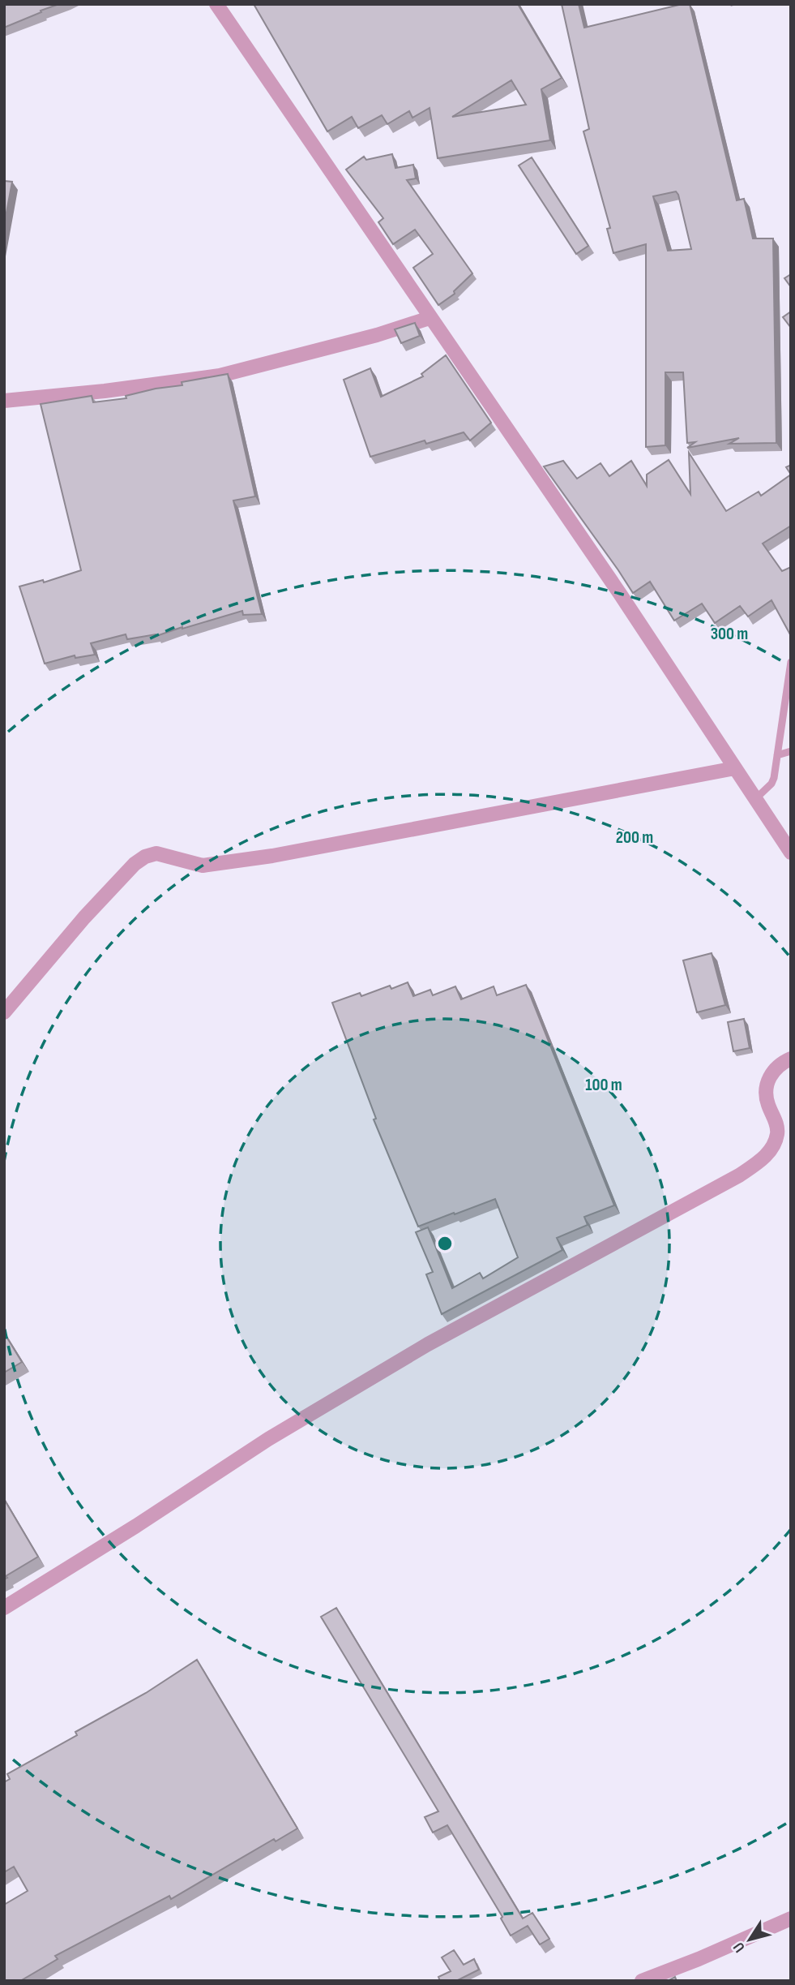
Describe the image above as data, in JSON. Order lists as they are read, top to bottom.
{
  "north": "bottom left",
  "rings": ["300 m", "200 m", "100 m"]
}
